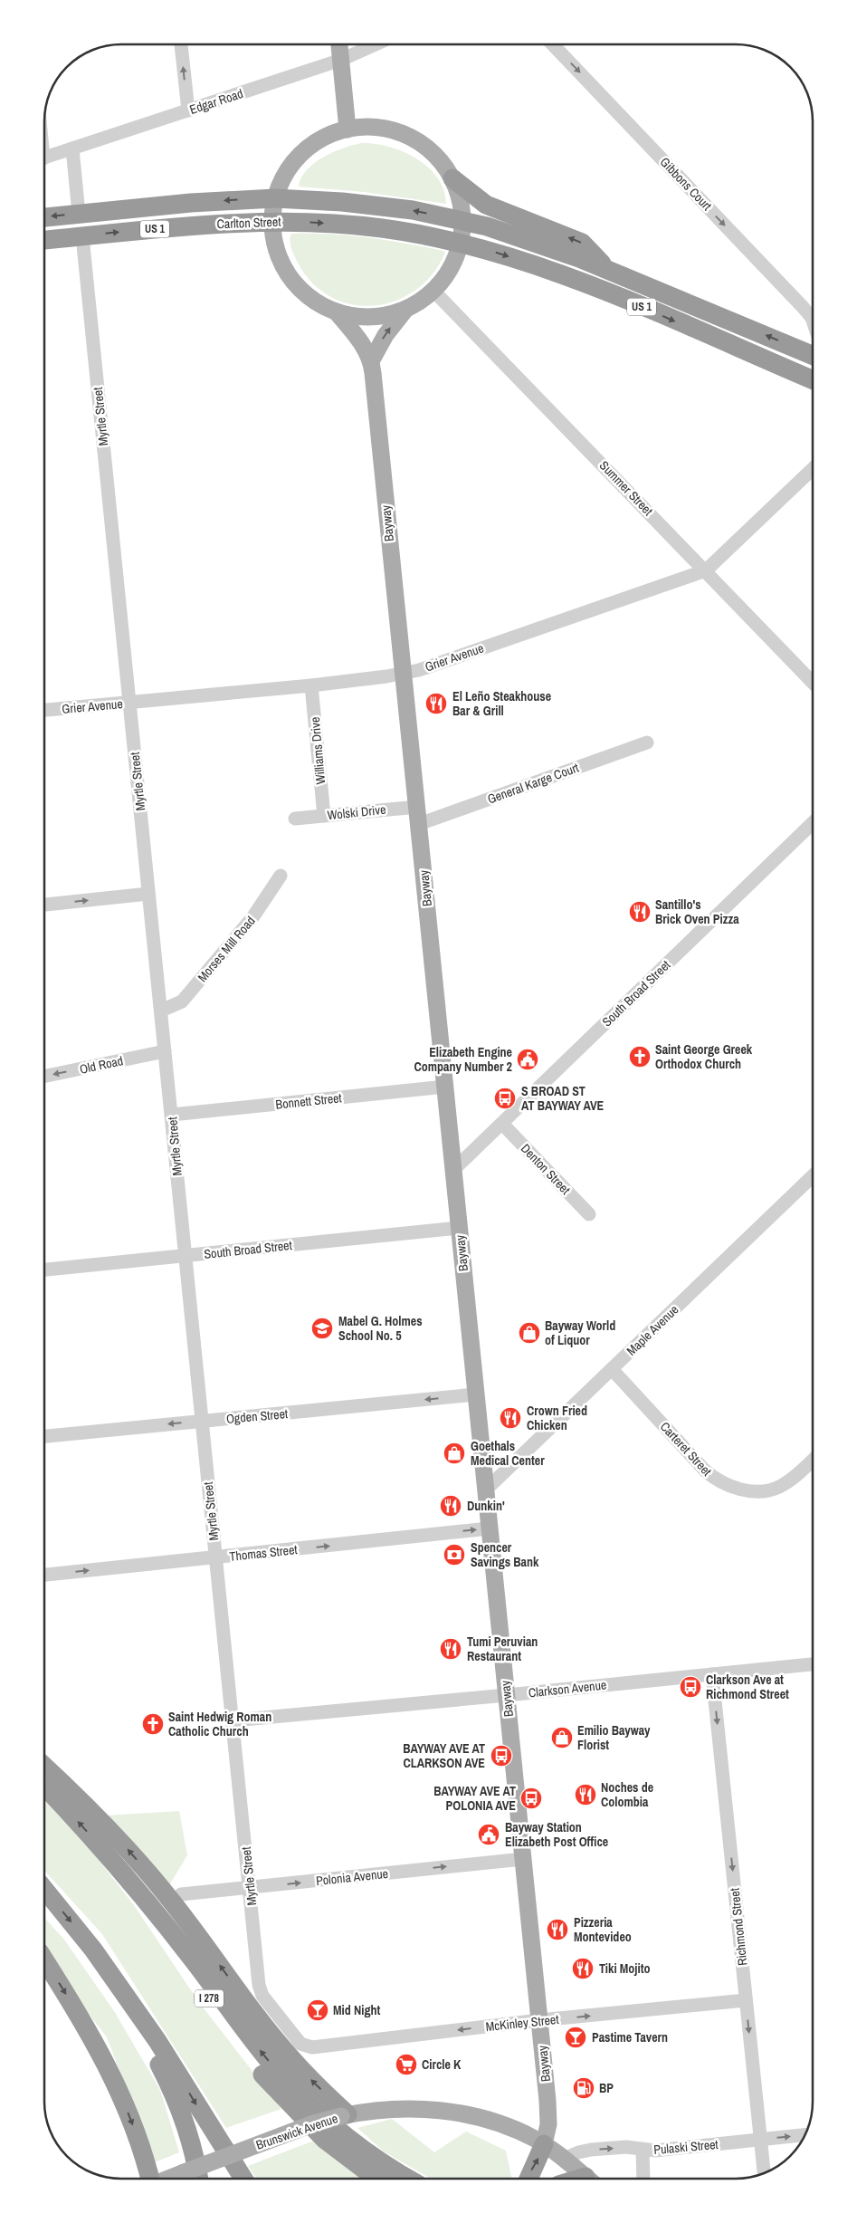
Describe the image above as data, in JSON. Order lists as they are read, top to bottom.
{
  "streets": {
    "highway": ["Carlton Street", "US 1", "I 278"],
    "main road": ["Bayway", "Brunswick Avenue"],
    "street": [
      "Edgar Road",
      "Gibbons Court",
      "Myrtle Street",
      "Summer Street",
      "Grier Avenue",
      "Williams Drive",
      "General Karge Court",
      "Wolski Drive",
      "Morses Mill Road",
      "South Broad Street",
      "Old Road",
      "Bonnett Street",
      "Denton Street",
      "Maple Avenue",
      "Ogden Street",
      "Carteret Street",
      "Thomas Street",
      "Clarkson Avenue",
      "Polonia Avenue",
      "Richmond Street",
      "McKinley Street",
      "Pulaski Street"
    ]
  },
  "crossings": [
    ["Carlton Street", "US 1"],
    ["Carlton Street", "Myrtle Street"],
    ["Myrtle Street", "Grier Avenue"],
    ["Myrtle Street", "Morses Mill Road"],
    ["Myrtle Street", "South Broad Street"],
    ["Myrtle Street", "Old Road"],
    ["Myrtle Street", "Bonnett Street"],
    ["Myrtle Street", "Ogden Street"],
    ["Myrtle Street", "Thomas Street"],
    ["Myrtle Street", "Clarkson Avenue"],
    ["Myrtle Street", "Polonia Avenue"],
    ["Myrtle Street", "McKinley Street"],
    ["Summer Street", "Grier Avenue"],
    ["Bayway", "Grier Avenue"],
    ["Bayway", "General Karge Court"],
    ["Bayway", "Wolski Drive"],
    ["Bayway", "South Broad Street"],
    ["Bayway", "Bonnett Street"],
    ["Bayway", "Maple Avenue"],
    ["Bayway", "Ogden Street"],
    ["Bayway", "Thomas Street"],
    ["Bayway", "Clarkson Avenue"],
    ["Bayway", "Polonia Avenue"],
    ["Bayway", "McKinley Street"],
    ["Bayway", "Brunswick Avenue"],
    ["Grier Avenue", "Williams Drive"],
    ["Williams Drive", "Wolski Drive"],
    ["South Broad Street", "Denton Street"],
    ["Maple Avenue", "Carteret Street"],
    ["Clarkson Avenue", "Richmond Street"],
    ["Richmond Street", "McKinley Street"],
    ["Richmond Street", "Pulaski Street"],
    ["Brunswick Avenue", "Pulaski Street"]
  ],
  "one_way": [
    "Gibbons Court",
    "Old Road",
    "Ogden Street",
    "Thomas Street",
    "Polonia Avenue",
    "Richmond Street",
    "Pulaski Street"
  ],
  "places": {
    "restaurant": [
      "El Leño Steakhouse Bar & Grill",
      "Santillo's Brick Oven Pizza",
      "Crown Fried Chicken",
      "Dunkin'",
      "Tumi Peruvian Restaurant",
      "Noches de Colombia",
      "Pizzeria Montevideo",
      "Tiki Mojito"
    ],
    "church": ["Saint George Greek Orthodox Church", "Saint Hedwig Roman Catholic Church"],
    "public building": ["Elizabeth Engine Company Number 2", "Bayway Station Elizabeth Post Office"],
    "bus stop": [
      "S BROAD ST AT BAYWAY AVE",
      "Clarkson Ave at Richmond Street",
      "BAYWAY AVE AT CLARKSON AVE",
      "BAYWAY AVE AT POLONIA AVE"
    ],
    "school or university": ["Mabel G. Holmes School No. 5"],
    "shop": ["Bayway World of Liquor", "Goethals Medical Center", "Emilio Bayway Florist"],
    "bank": ["Spencer Savings Bank"],
    "bar": ["Mid Night", "Pastime Tavern"],
    "supermarket": ["Circle K"],
    "fuel station": ["BP"]
  }
}
